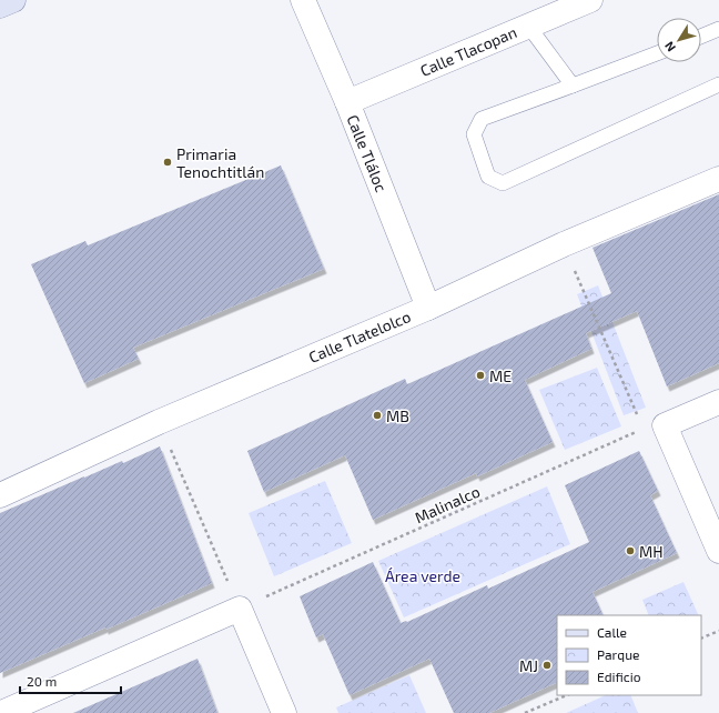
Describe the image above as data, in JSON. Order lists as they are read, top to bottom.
{
  "streets": {
    "street": ["Calle Tlacopan", "Calle Tláloc", "Calle Tlatelolco"],
    "path": ["Malinalco"]
  },
  "crossings": [
    ["Calle Tlacopan", "Calle Tláloc"],
    ["Calle Tláloc", "Calle Tlatelolco"]
  ],
  "parks": ["Área verde"],
  "places": [
    "Primaria Tenochtitlán",
    "ME",
    "MB",
    "MH",
    "MJ"
  ],
  "legend": ["Calle", "Parque", "Edificio"],
  "scale_bar": "20 m",
  "north": "bottom left"
}
